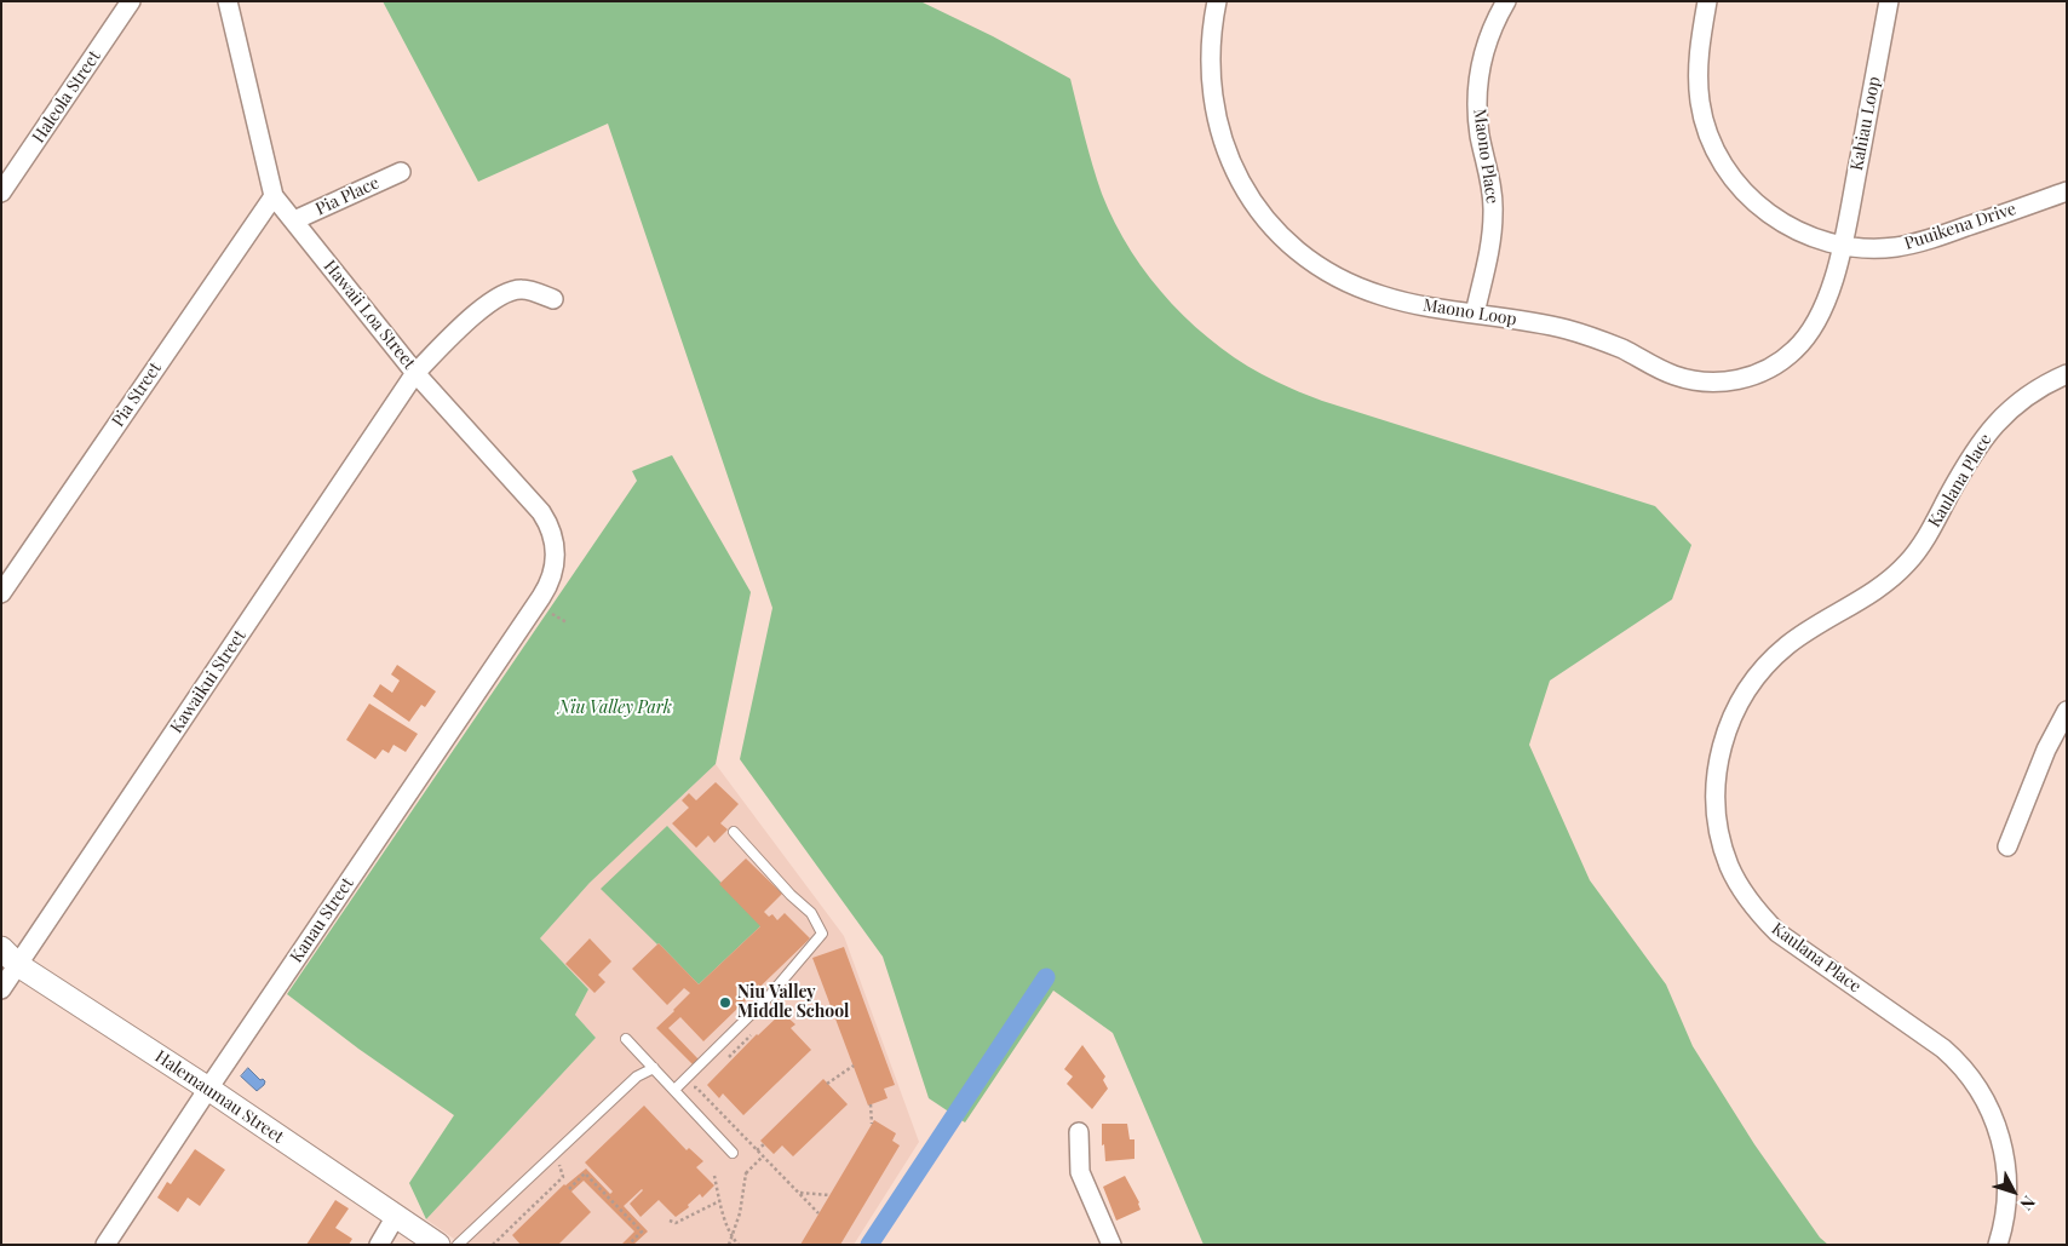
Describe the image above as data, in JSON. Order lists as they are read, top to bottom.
{
  "streets": {
    "street": [
      "Haleola Street",
      "Kahiau Loop",
      "Maono Place",
      "Pia Place",
      "Puuikena Drive",
      "Maono Loop",
      "Hawaii Loa Street",
      "Pia Street",
      "Kaulana Place",
      "Kawaikui Street",
      "Kanau Street",
      "Halemaumau Street"
    ]
  },
  "crossings": [
    ["Kahiau Loop", "Puuikena Drive"],
    ["Kahiau Loop", "Maono Loop"],
    ["Maono Place", "Maono Loop"],
    ["Pia Place", "Hawaii Loa Street"],
    ["Puuikena Drive", "Maono Loop"],
    ["Hawaii Loa Street", "Pia Street"],
    ["Hawaii Loa Street", "Kawaikui Street"],
    ["Hawaii Loa Street", "Kanau Street"],
    ["Kawaikui Street", "Halemaumau Street"],
    ["Kanau Street", "Halemaumau Street"]
  ],
  "parks": ["Niu Valley Park"],
  "places": ["Niu Valley Middle School"],
  "north": "bottom right"
}
